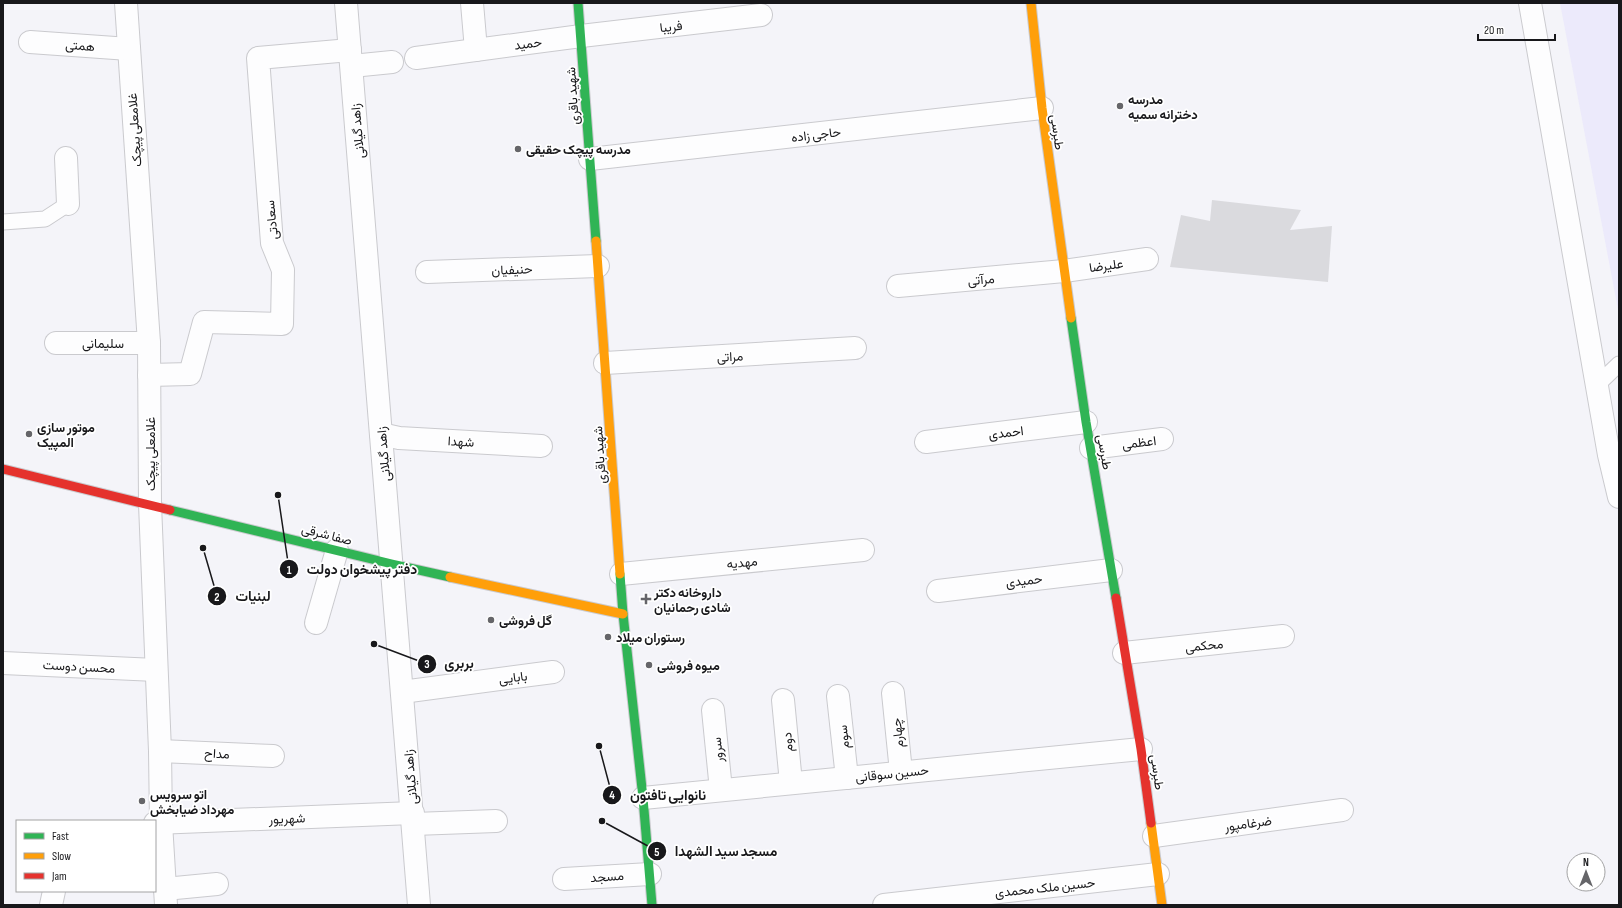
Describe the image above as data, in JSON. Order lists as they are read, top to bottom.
{
  "streets": {
    "street": [
      "فریبا",
      "حمید",
      "همتی",
      "شهید باقری",
      "غلامعلی پیچک",
      "زاهد گیلانی",
      "طبرسی",
      "حاجی زاده",
      "سعادتی",
      "علیرضا",
      "حنیفیان",
      "مرآتی",
      "سلیمانی",
      "مراتی",
      "احمدی",
      "شهدا",
      "اعظمی",
      "صفا شرقی",
      "مهدیه",
      "حمیدی",
      "محکمی",
      "محسن دوست",
      "بابایی",
      "چهارم",
      "سوم",
      "دوم",
      "سرور",
      "مداح",
      "حسین سوقانی",
      "شهریور",
      "ضرغامپور",
      "مسجد",
      "حسین ملک محمدی"
    ]
  },
  "crossings": [
    ["فریبا", "حمید"],
    ["فریبا", "شهید باقری"],
    ["حمید", "شهید باقری"],
    ["همتی", "غلامعلی پیچک"],
    ["شهید باقری", "حاجی زاده"],
    ["شهید باقری", "حنیفیان"],
    ["شهید باقری", "مراتی"],
    ["شهید باقری", "صفا شرقی"],
    ["شهید باقری", "مهدیه"],
    ["شهید باقری", "حسین سوقانی"],
    ["شهید باقری", "مسجد"],
    ["غلامعلی پیچک", "سعادتی"],
    ["غلامعلی پیچک", "سلیمانی"],
    ["غلامعلی پیچک", "صفا شرقی"],
    ["غلامعلی پیچک", "محسن دوست"],
    ["غلامعلی پیچک", "مداح"],
    ["غلامعلی پیچک", "شهریور"],
    ["زاهد گیلانی", "سعادتی"],
    ["زاهد گیلانی", "شهدا"],
    ["زاهد گیلانی", "صفا شرقی"],
    ["زاهد گیلانی", "بابایی"],
    ["زاهد گیلانی", "شهریور"],
    ["طبرسی", "حاجی زاده"],
    ["طبرسی", "علیرضا"],
    ["طبرسی", "مرآتی"],
    ["طبرسی", "احمدی"],
    ["طبرسی", "اعظمی"],
    ["طبرسی", "حمیدی"],
    ["طبرسی", "محکمی"],
    ["طبرسی", "حسین سوقانی"],
    ["طبرسی", "ضرغامپور"],
    ["طبرسی", "حسین ملک محمدی"],
    ["علیرضا", "مرآتی"],
    ["چهارم", "حسین سوقانی"],
    ["سوم", "حسین سوقانی"],
    ["دوم", "حسین سوقانی"],
    ["سرور", "حسین سوقانی"]
  ],
  "places": {
    "other": [
      "مدرسه دخترانه سمیه",
      "مدرسه پیچک حقیقی",
      "موتور سازی المپیک",
      "دفتر پیشخوان دولت",
      "لبنیات",
      "گل فروشی",
      "رستوران میلاد",
      "بربری",
      "میوه فروشی",
      "نانوایی تافتون",
      "اتو سرویس مهرداد ضیابخش",
      "مسجد سید الشهدا"
    ],
    "health": ["داروخانه دکتر شادی رحمانیان"]
  },
  "legend": ["Fast", "Slow", "Jam"],
  "scale_bar": "20 m",
  "north": "top"
}
